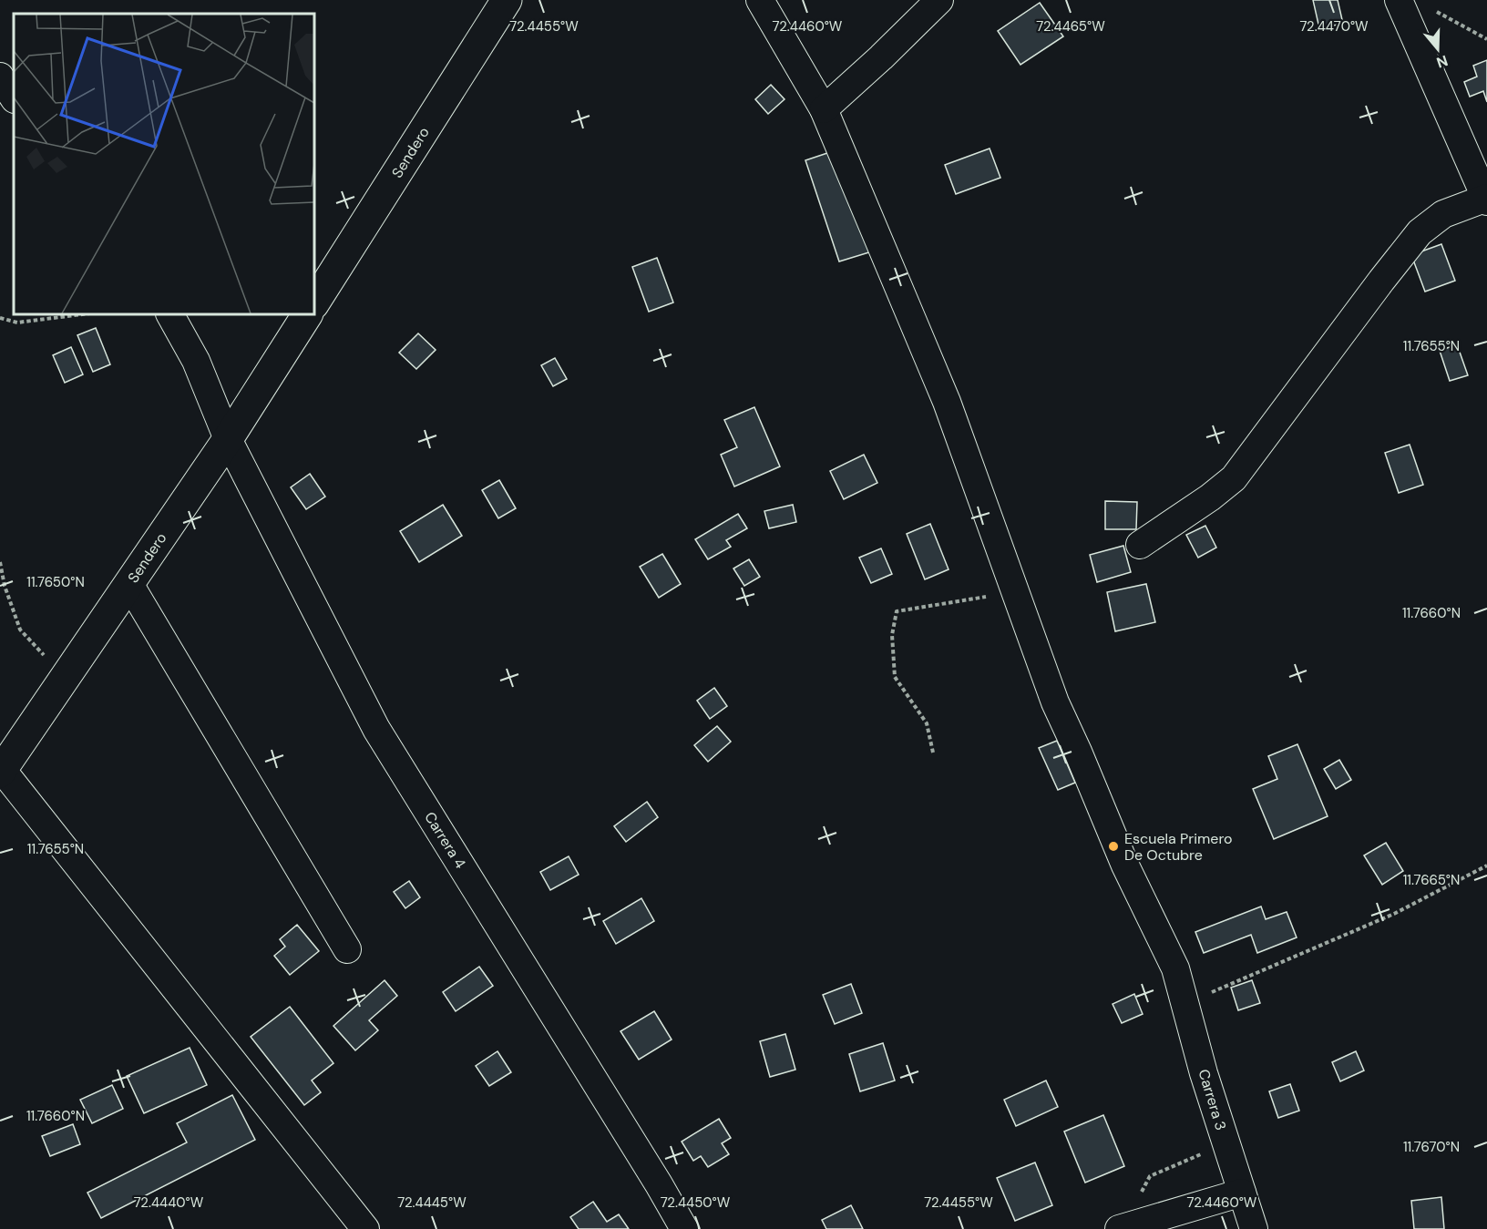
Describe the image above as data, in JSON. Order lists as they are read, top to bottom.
{
  "streets": {
    "main road": ["Sendero"],
    "street": ["Carrera 4", "Carrera 3"]
  },
  "crossings": [
    ["Sendero", "Carrera 4"]
  ],
  "places": ["Escuela Primero De Octubre"],
  "north": "bottom",
  "coordinates": [
    "72.4455°W",
    "72.4460°W",
    "72.4465°W",
    "72.4470°W",
    "11.7655°N",
    "11.7650°N",
    "11.7660°N",
    "11.7665°N",
    "11.7670°N",
    "72.4440°W",
    "72.4445°W",
    "72.4450°W"
  ]
}
